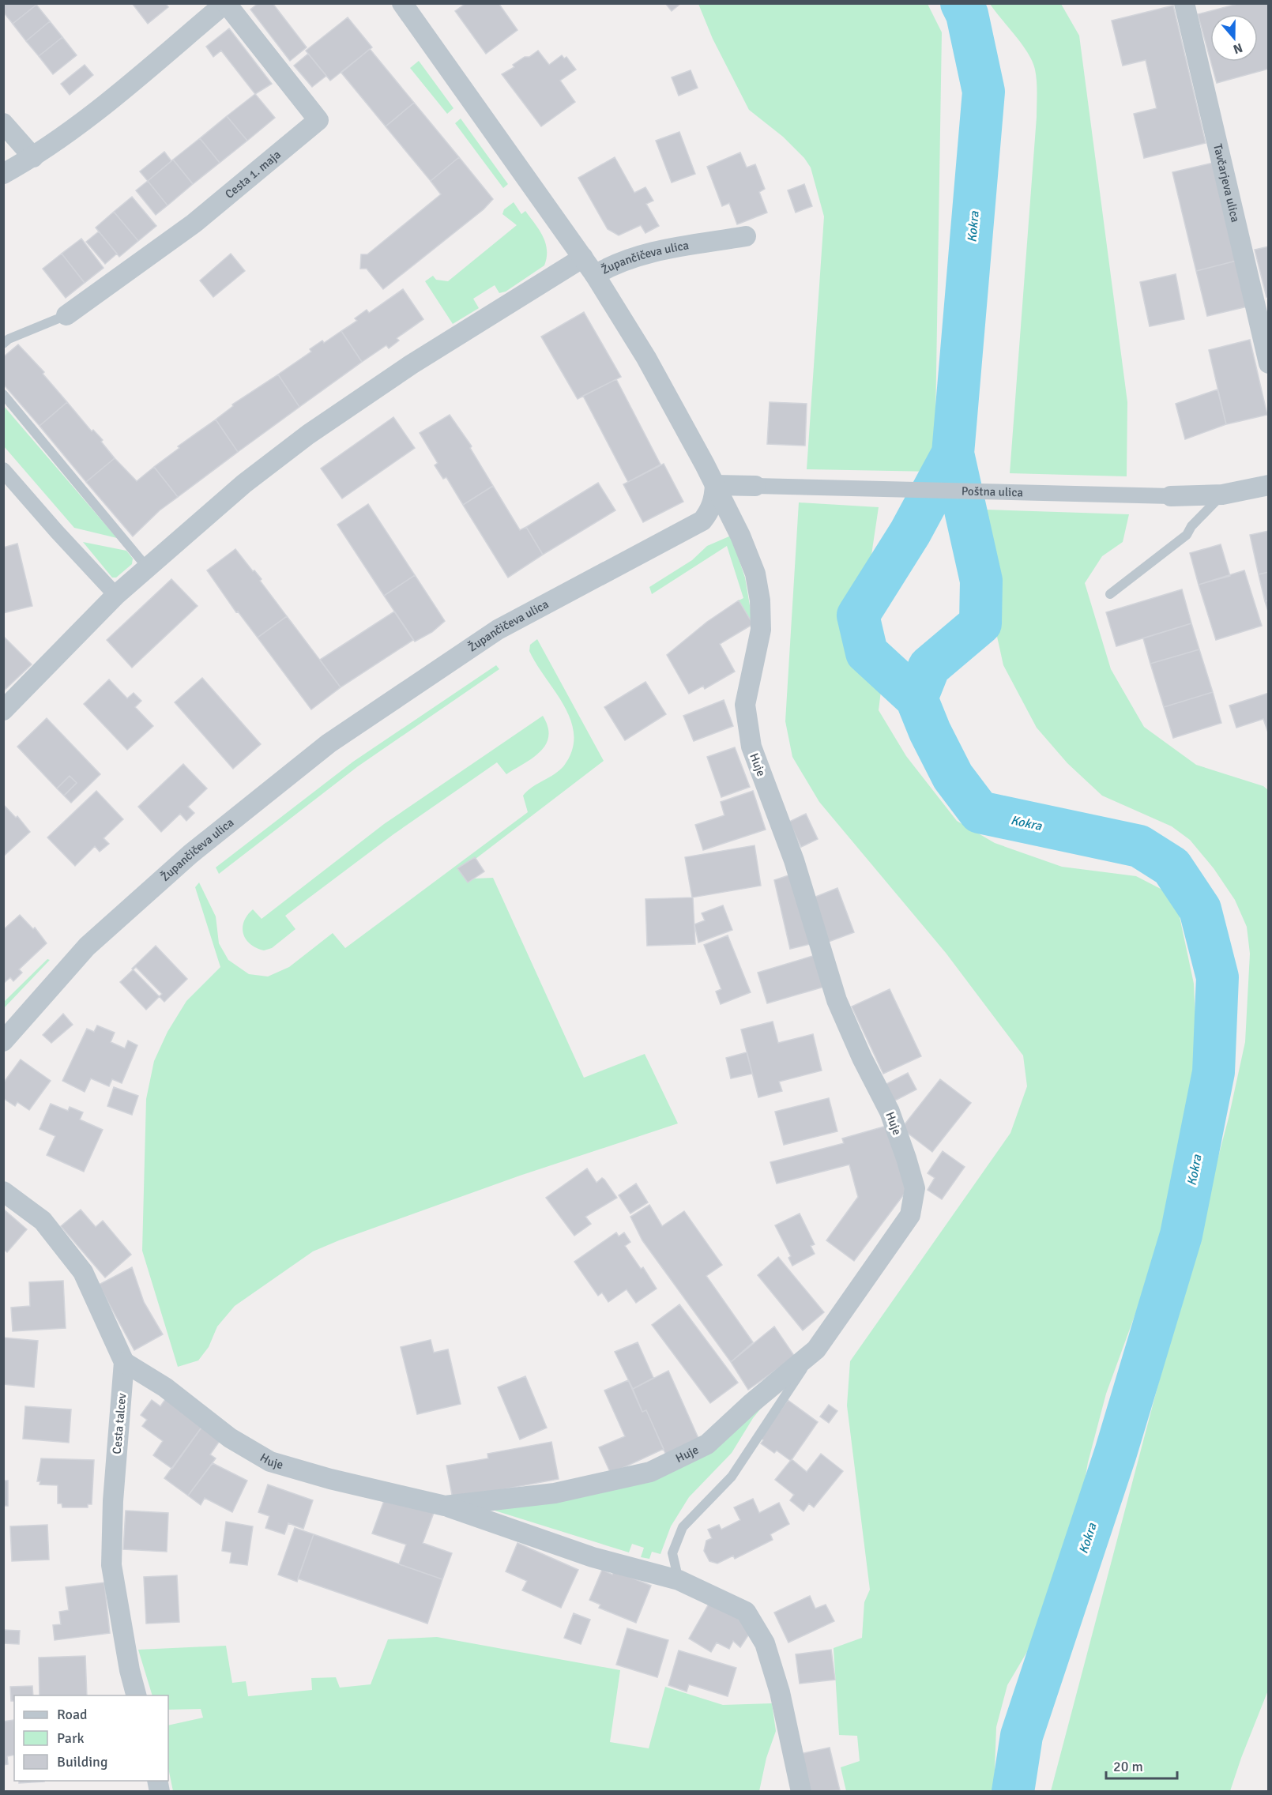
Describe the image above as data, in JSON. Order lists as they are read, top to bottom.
{
  "streets": {
    "street": [
      "Cesta 1. maja",
      "Tavčarjeva ulica",
      "Župančičeva ulica",
      "Poštna ulica",
      "Huje",
      "Cesta talcev"
    ]
  },
  "crossings": [
    ["Župančičeva ulica", "Poštna ulica"],
    ["Župančičeva ulica", "Huje"],
    ["Poštna ulica", "Huje"],
    ["Huje", "Cesta talcev"]
  ],
  "water": ["Kokra"],
  "legend": ["Road", "Park", "Building"],
  "scale_bar": "20 m",
  "north": "bottom"
}
